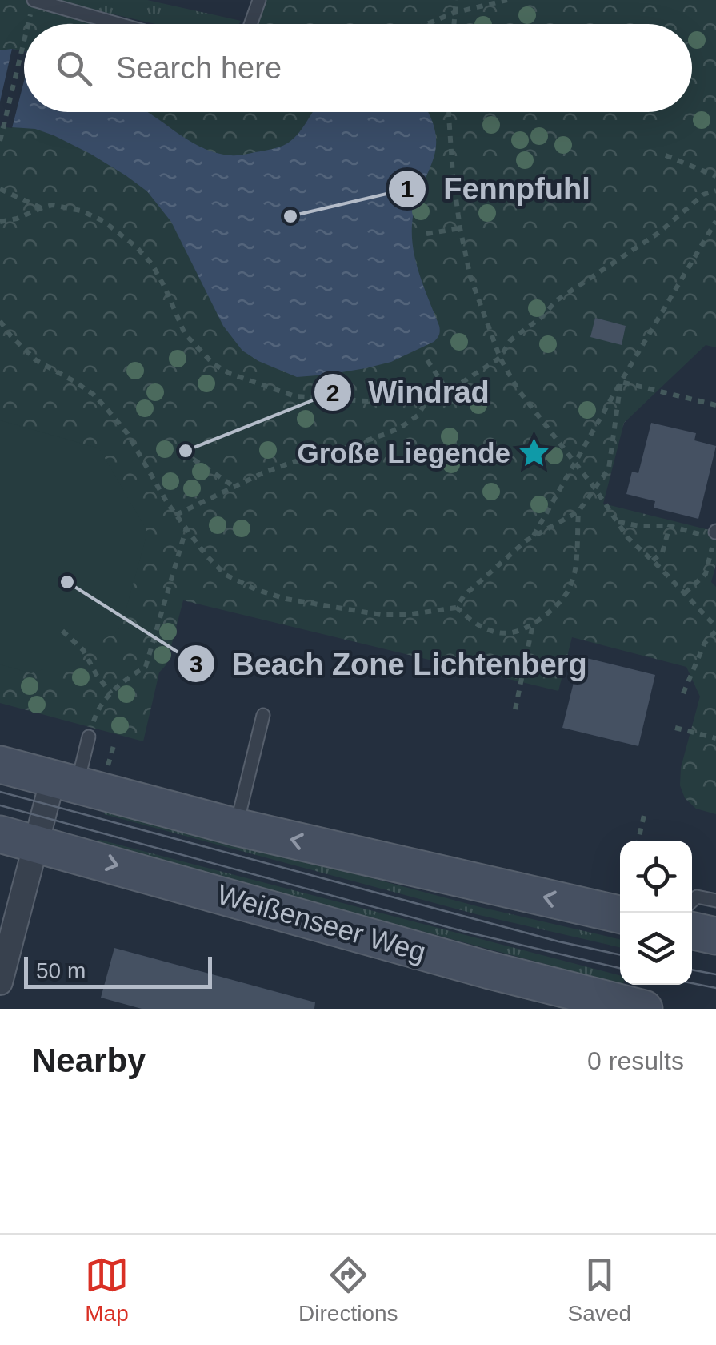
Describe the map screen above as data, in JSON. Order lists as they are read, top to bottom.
{
  "streets": {
    "main road": ["Weißenseer Weg"]
  },
  "places": {
    "other": ["Fennpfuhl", "Windrad", "Beach Zone Lichtenberg"],
    "place": ["Große Liegende"]
  },
  "scale_bar": "50 m",
  "page": {
    "search": "Search here",
    "scale": "50 m",
    "heading": ["Nearby", "0 results"],
    "nav": ["Map", "Directions", "Saved"]
  }
}
